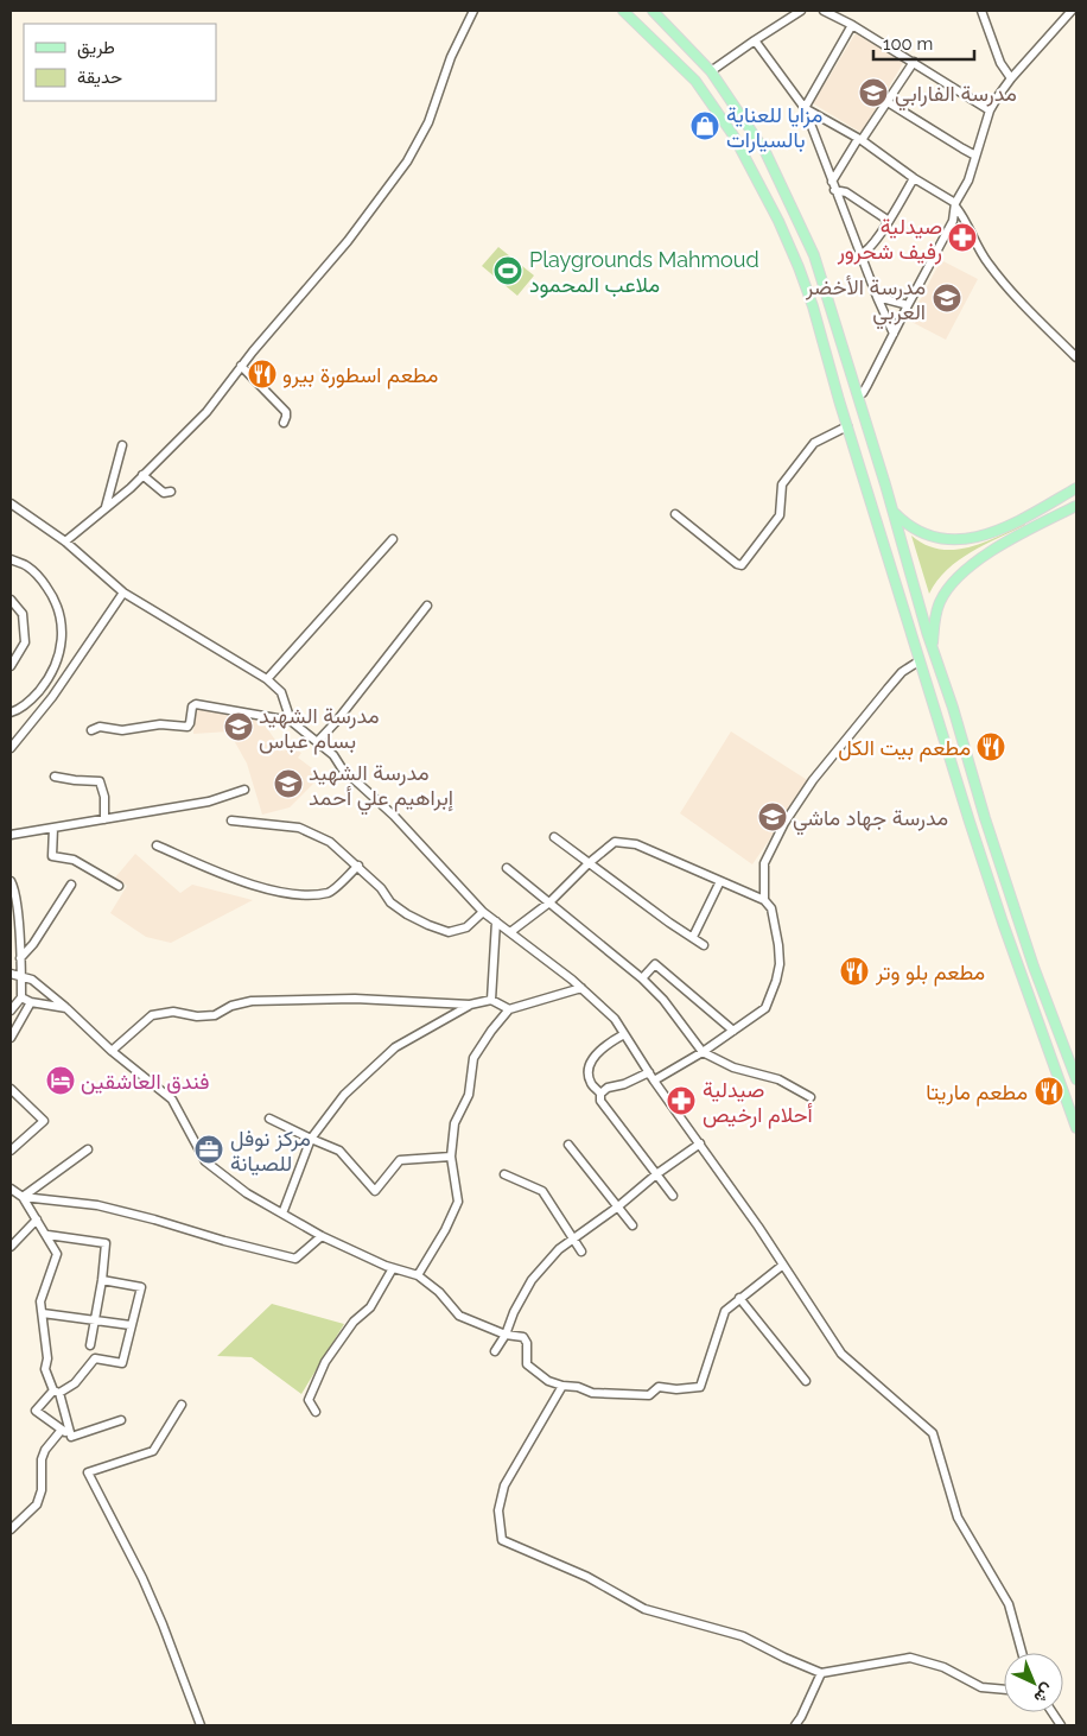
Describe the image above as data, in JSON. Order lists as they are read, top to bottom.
{
  "places": {
    "school or university": [
      "مدرسة الفارابي",
      "مدرسة الأخضر العربي",
      "مدرسة الشهيد بسام عباس",
      "مدرسة الشهيد إبراهيم علي أحمد",
      "مدرسة جهاد ماشي"
    ],
    "shop": ["مزايا للعناية بالسيارات"],
    "pharmacy": ["صيدلية رفيف شحرور", "صيدلية أحلام ارخيص"],
    "sports": ["Playgrounds Mahmoud ملاعب المحمود"],
    "restaurant": [
      "مطعم اسطورة بيرو",
      "مطعم بيت الكل",
      "مطعم بلو وتر",
      "مطعم ماريتا"
    ],
    "hotel": ["فندق العاشقين"],
    "office": ["مركز نوفل للصيانة"]
  },
  "legend": ["طريق", "حديقة"],
  "scale_bar": "100 m",
  "north": "bottom right"
}
